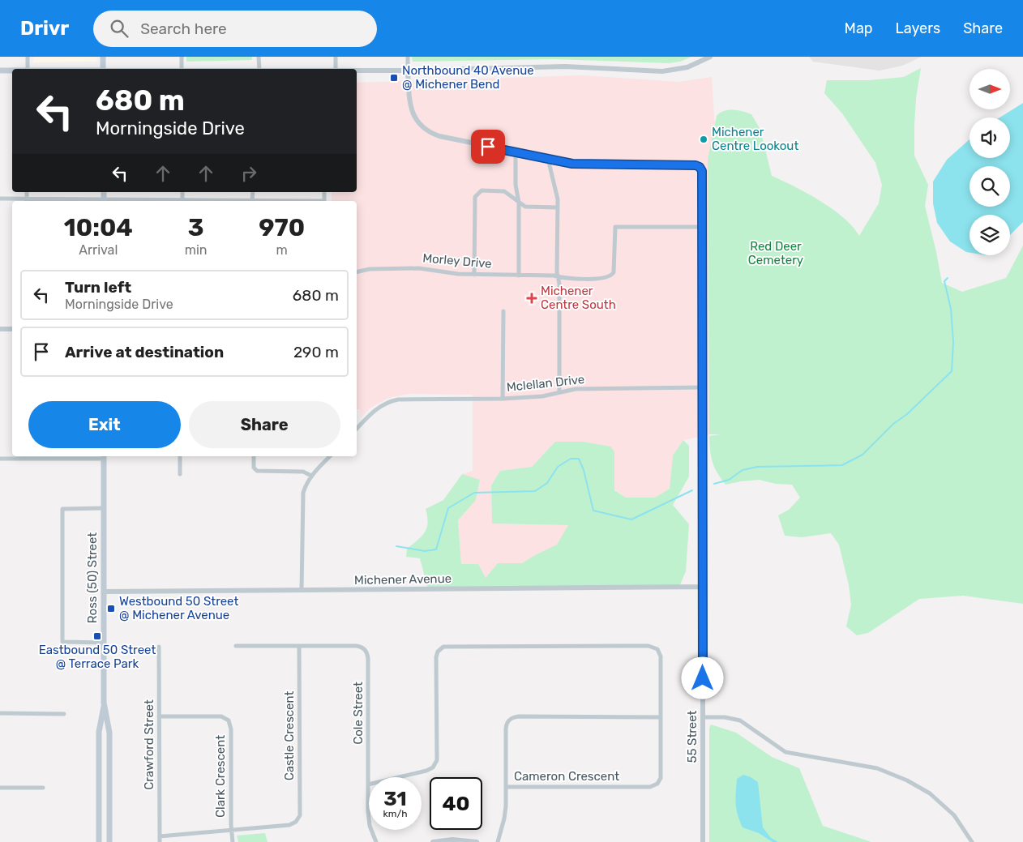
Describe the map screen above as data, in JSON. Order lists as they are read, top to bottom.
{
  "streets": {
    "main road": ["Ross (50) Street"],
    "street": [
      "Morley Drive",
      "Mclellan Drive",
      "Michener Avenue",
      "Cole Street",
      "Castle Crescent",
      "55 Street",
      "Crawford Street",
      "Clark Crescent",
      "Cameron Crescent"
    ]
  },
  "crossings": [
    ["Morley Drive", "55 Street"],
    ["Mclellan Drive", "55 Street"],
    ["Ross (50) Street", "Michener Avenue"],
    ["Michener Avenue", "55 Street"],
    ["Cole Street", "Castle Crescent"],
    ["Cole Street", "Cameron Crescent"],
    ["Castle Crescent", "Clark Crescent"],
    ["Crawford Street", "Clark Crescent"]
  ],
  "parks": ["Red Deer Cemetery"],
  "places": {
    "transit": ["Northbound 40 Avenue @ Michener Bend", "Westbound 50 Street @ Michener Avenue", "Eastbound 50 Street @ Terrace Park"],
    "other": ["Michener Centre Lookout"],
    "health": ["Michener Centre South"]
  },
  "north": "right",
  "page": {
    "header": "Drivr",
    "search": "Search here",
    "nav": ["Map", "Layers", "Share"],
    "turn": ["680 m", "Morningside Drive"],
    "eta": [
      "10:04",
      "Arrival",
      "3",
      "min",
      "970",
      "m"
    ],
    "list": [
      {
        "name": "Turn left",
        "note": "Morningside Drive",
        "value": "680 m"
      },
      {
        "name": "Arrive at destination",
        "value": "290 m"
      }
    ],
    "buttons": ["Exit", "Share"],
    "speed": "31 km/h",
    "limit": "40"
  }
}
